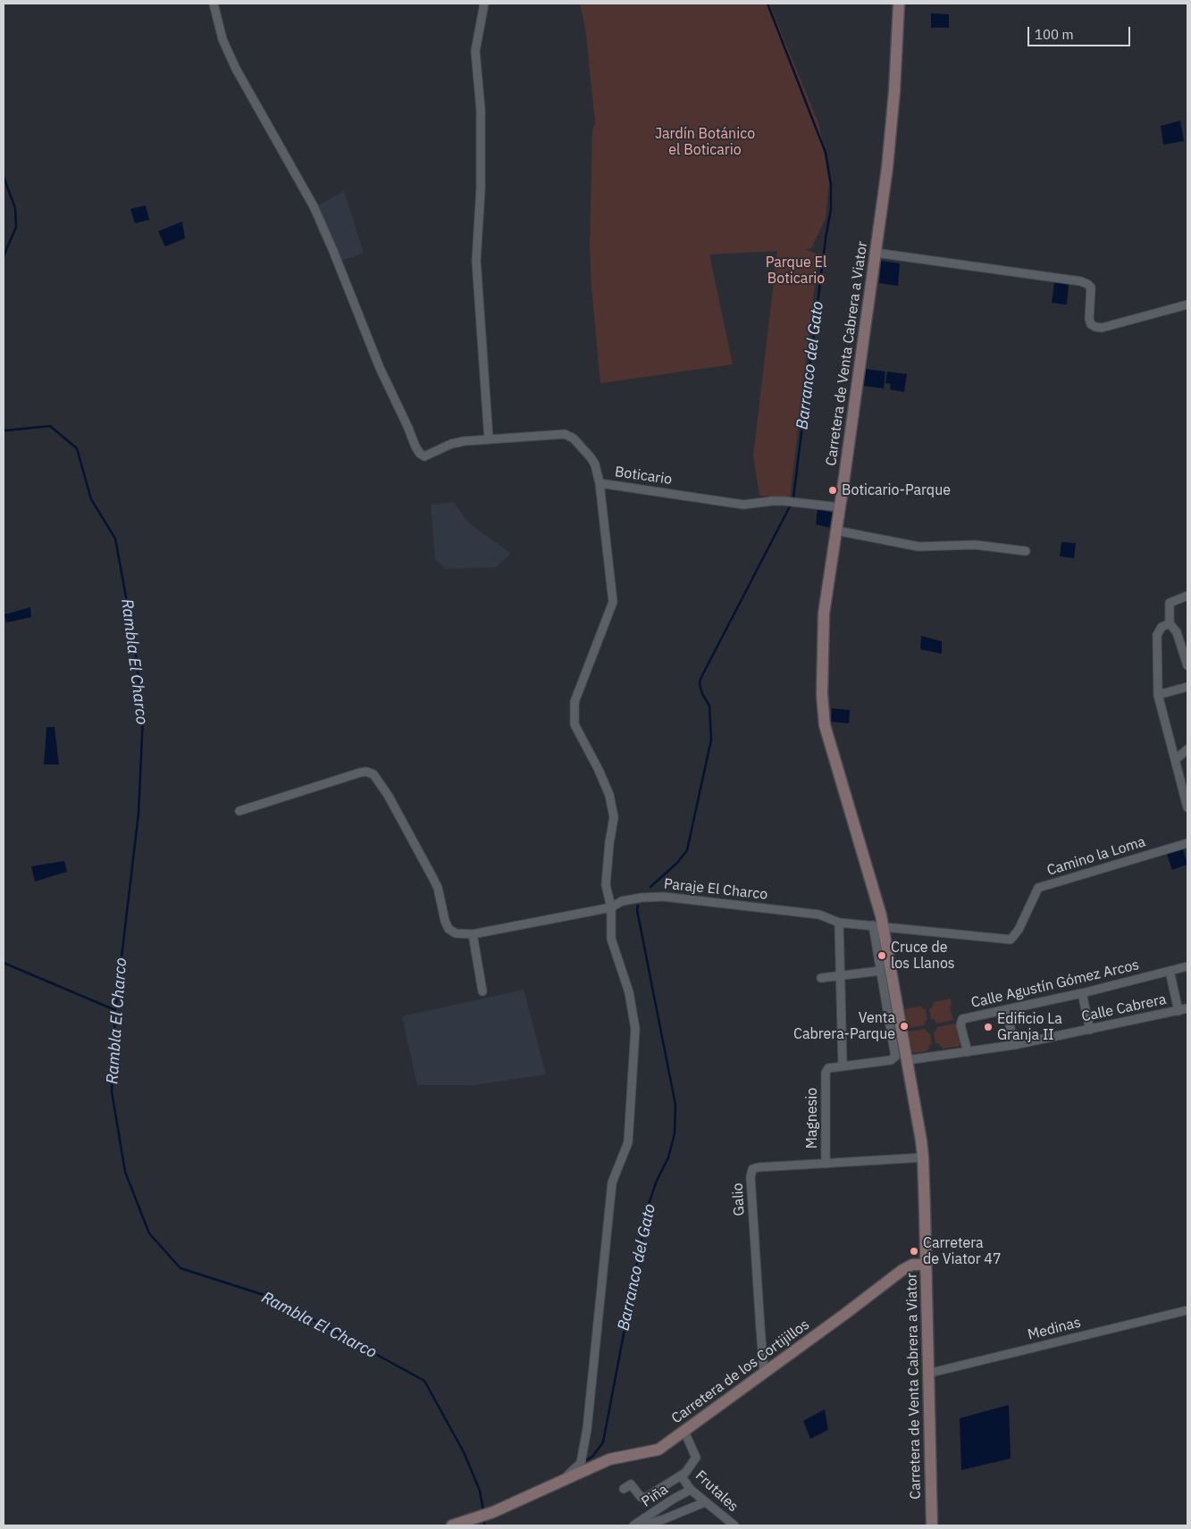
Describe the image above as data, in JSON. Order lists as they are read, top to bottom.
{
  "streets": {
    "street": [
      "Carretera de Venta Cabrera a Viator",
      "Boticario",
      "Camino la Loma",
      "Paraje El Charco",
      "Calle Agustín Gómez Arcos",
      "Calle Cabrera",
      "Magnesio",
      "Galio",
      "Medinas",
      "Carretera de los Cortijillos",
      "Frutales",
      "Piña"
    ]
  },
  "crossings": [
    ["Carretera de Venta Cabrera a Viator", "Boticario"],
    ["Carretera de Venta Cabrera a Viator", "Camino la Loma"],
    ["Carretera de Venta Cabrera a Viator", "Paraje El Charco"],
    ["Carretera de Venta Cabrera a Viator", "Calle Cabrera"],
    ["Carretera de Venta Cabrera a Viator", "Galio"],
    ["Carretera de Venta Cabrera a Viator", "Medinas"],
    ["Carretera de Venta Cabrera a Viator", "Carretera de los Cortijillos"],
    ["Camino la Loma", "Paraje El Charco"],
    ["Calle Agustín Gómez Arcos", "Calle Cabrera"],
    ["Magnesio", "Galio"],
    ["Galio", "Carretera de los Cortijillos"],
    ["Frutales", "Piña"]
  ],
  "water": ["Barranco del Gato", "Rambla El Charco"],
  "parks": ["Jardín Botánico el Boticario", "Parque El Boticario"],
  "places": [
    "Boticario-Parque",
    "Cruce de los Llanos",
    "Venta Cabrera-Parque",
    "Edificio La Granja II",
    "Carretera de Viator 47"
  ],
  "scale_bar": "100 m"
}
